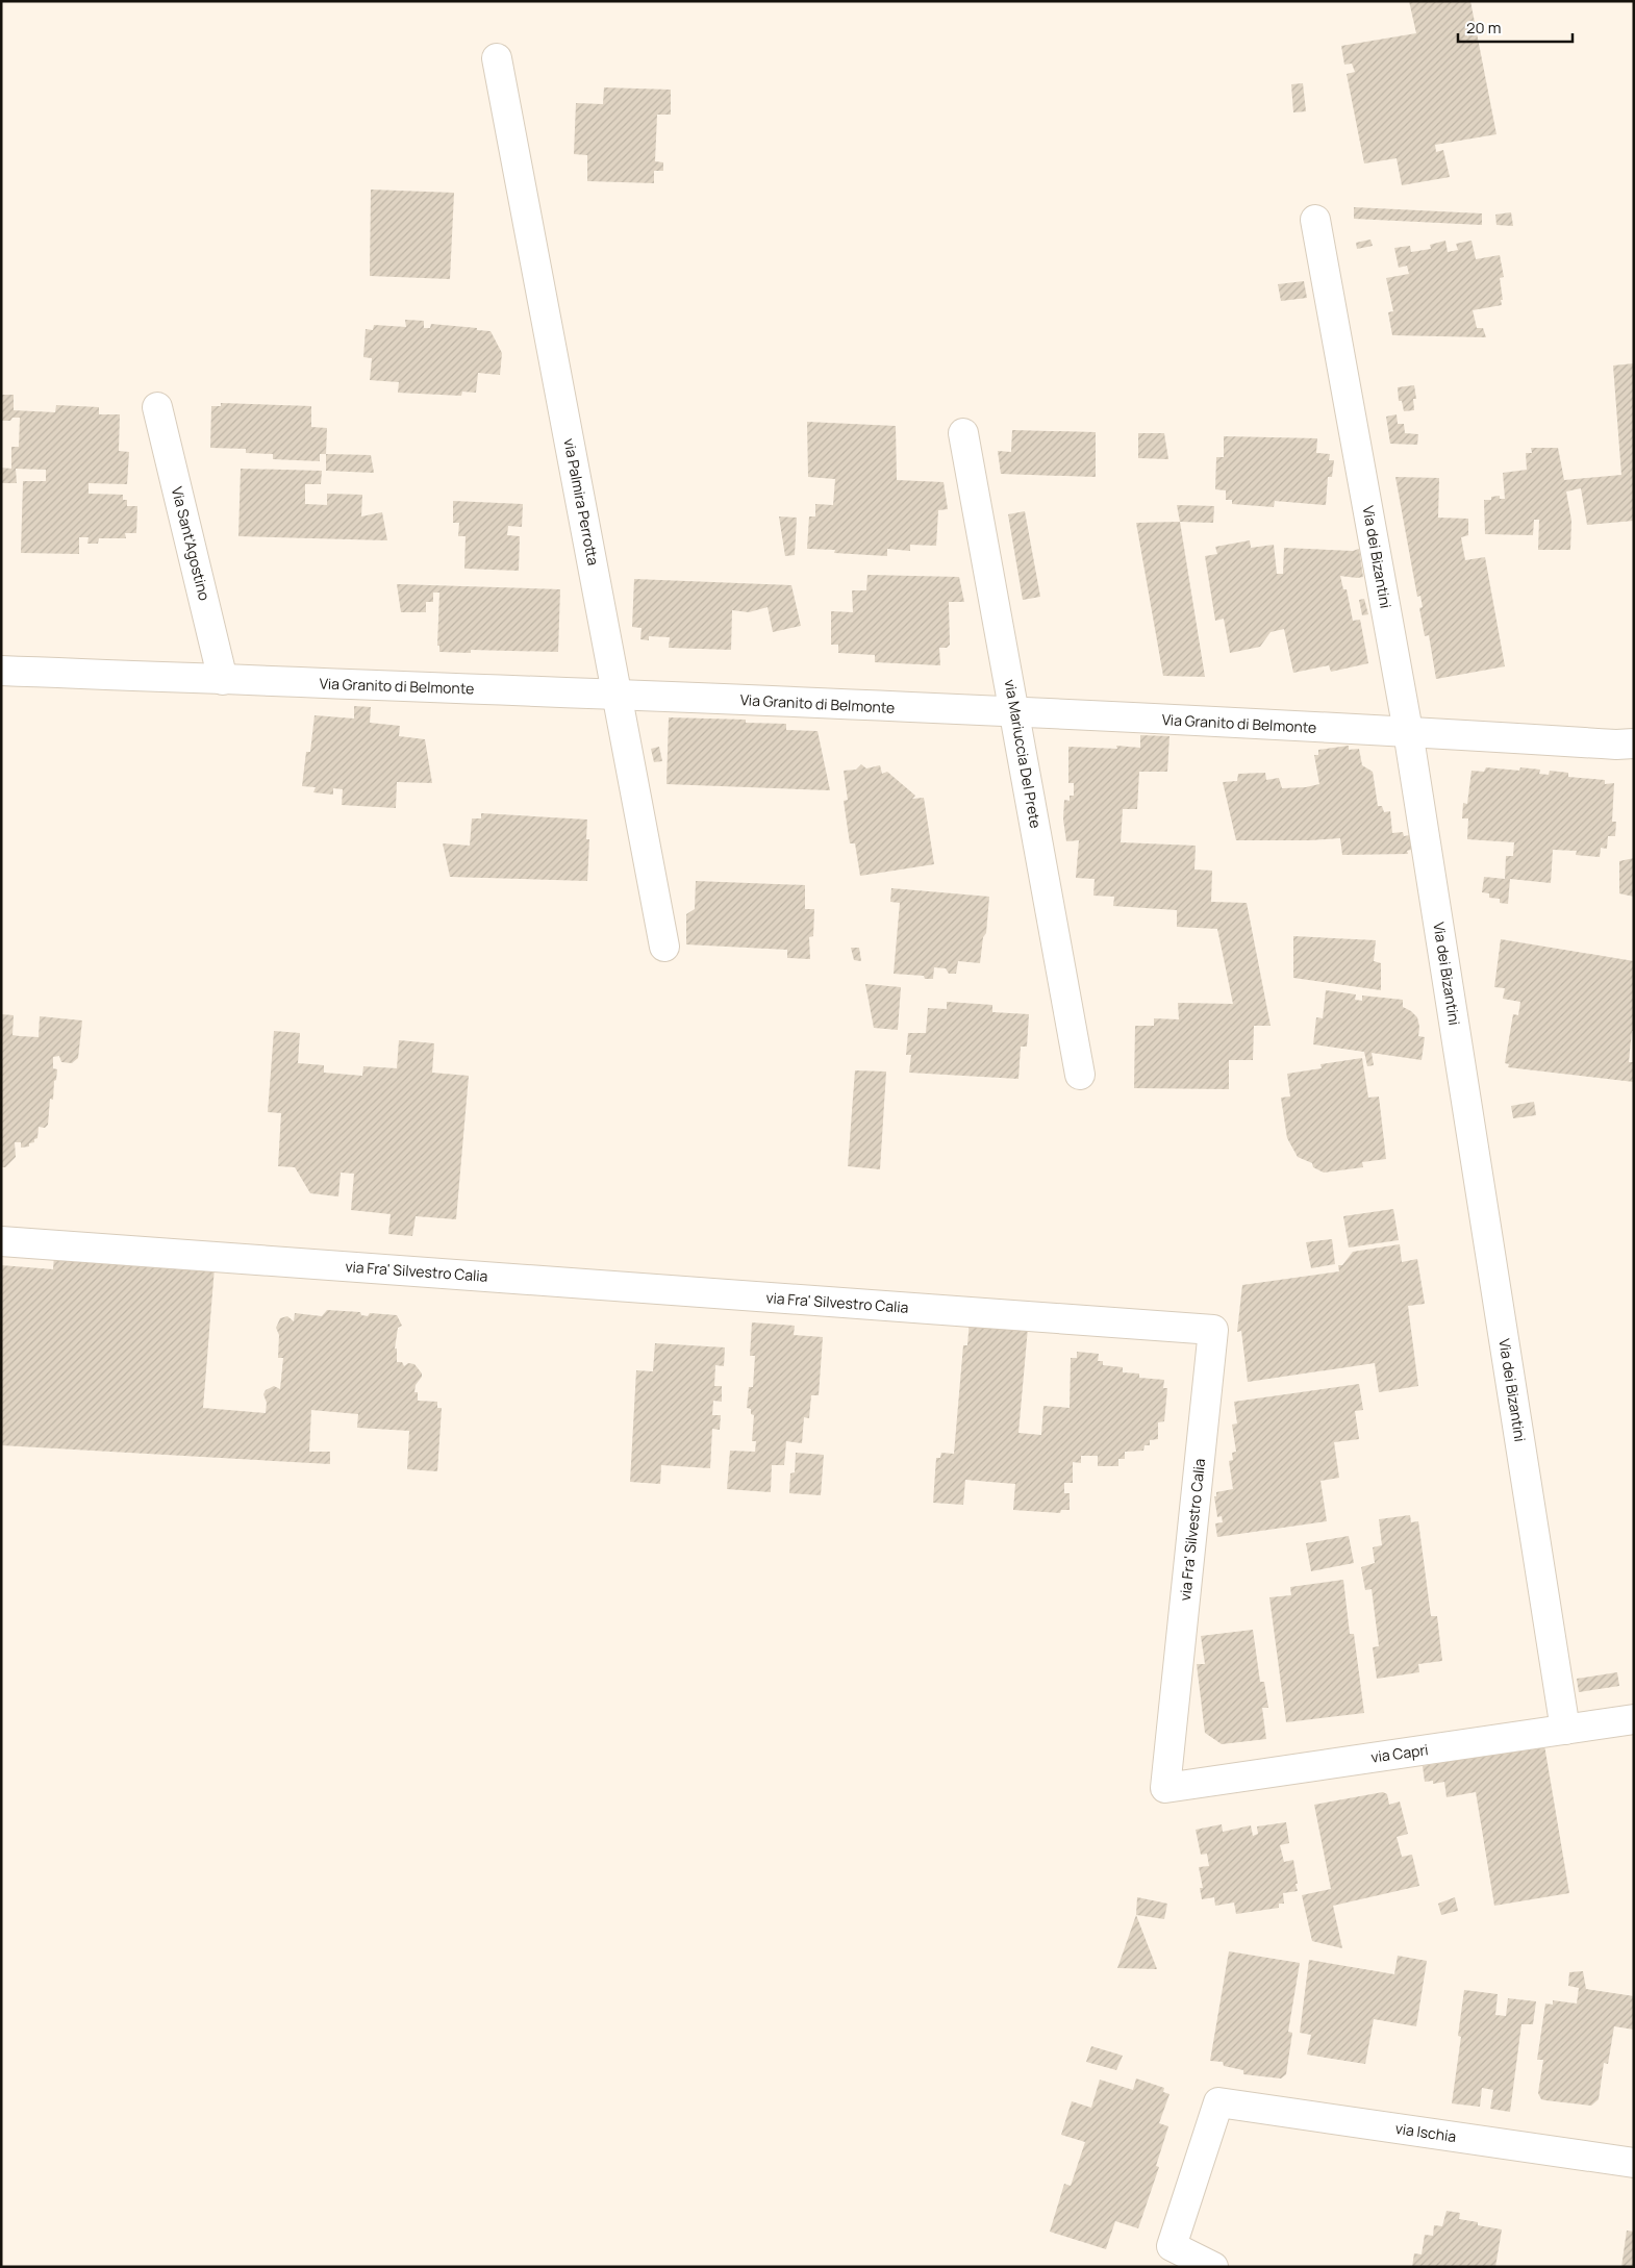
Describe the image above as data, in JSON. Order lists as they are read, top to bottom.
{
  "streets": {
    "street": [
      "via Palmira Perrotta",
      "Via Sant'Agostino",
      "Via dei Bizantini",
      "Via Granito di Belmonte",
      "via Mariuccia Del Prete",
      "via Fra' Silvestro Calia",
      "via Capri",
      "via Ischia"
    ]
  },
  "crossings": [
    ["via Palmira Perrotta", "Via Granito di Belmonte"],
    ["Via Sant'Agostino", "Via Granito di Belmonte"],
    ["Via dei Bizantini", "Via Granito di Belmonte"],
    ["Via dei Bizantini", "via Capri"],
    ["Via Granito di Belmonte", "via Mariuccia Del Prete"],
    ["via Fra' Silvestro Calia", "via Capri"]
  ],
  "scale_bar": "20 m"
}
